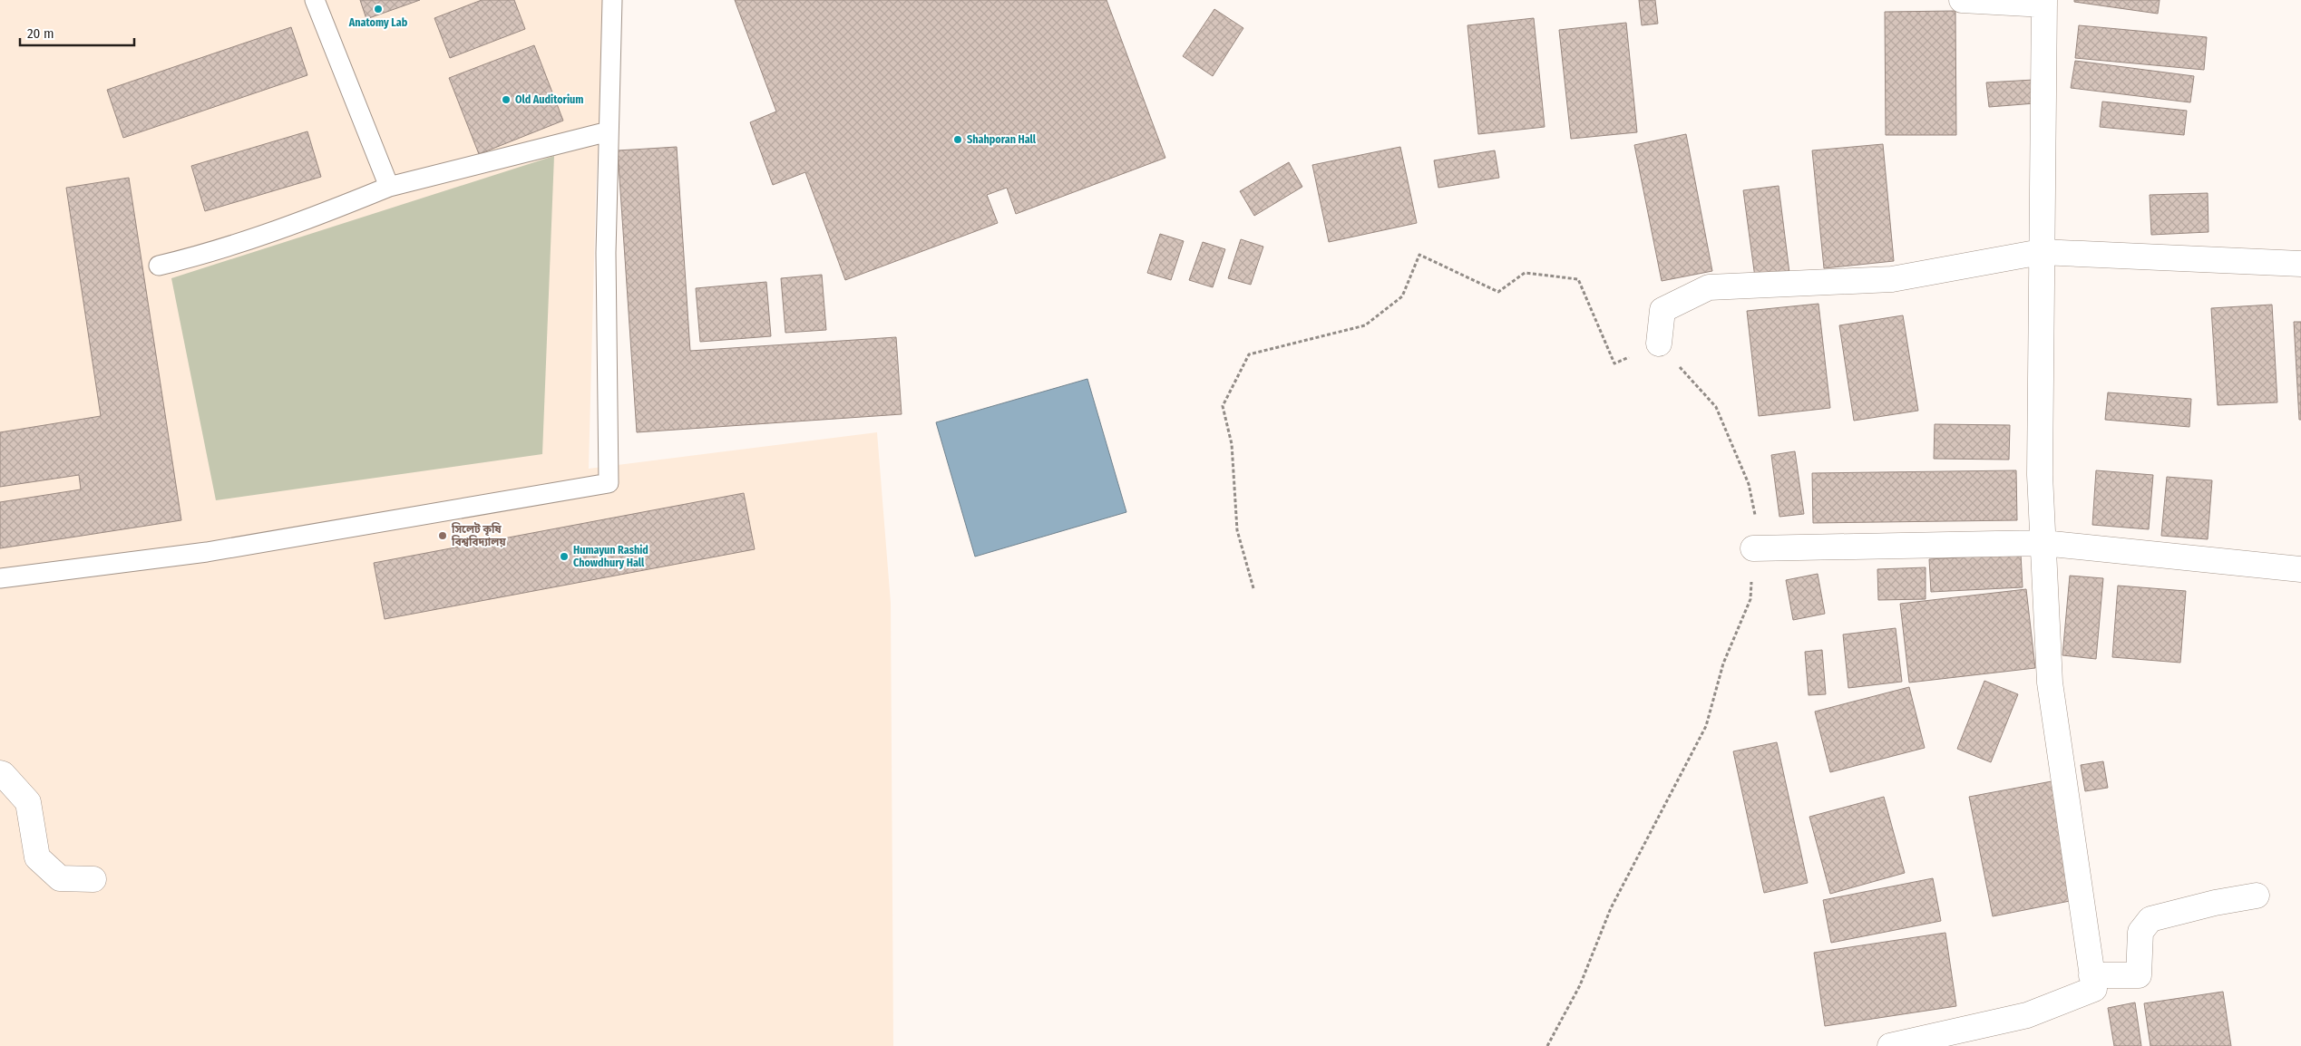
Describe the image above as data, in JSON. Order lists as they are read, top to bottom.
{
  "places": [
    "Anatomy Lab",
    "Old Auditorium",
    "Shahporan Hall",
    "সিলেট কৃষি বিশ্ববিদ্যালয়",
    "Humayun Rashid Chowdhury Hall"
  ],
  "scale_bar": "20 m"
}
